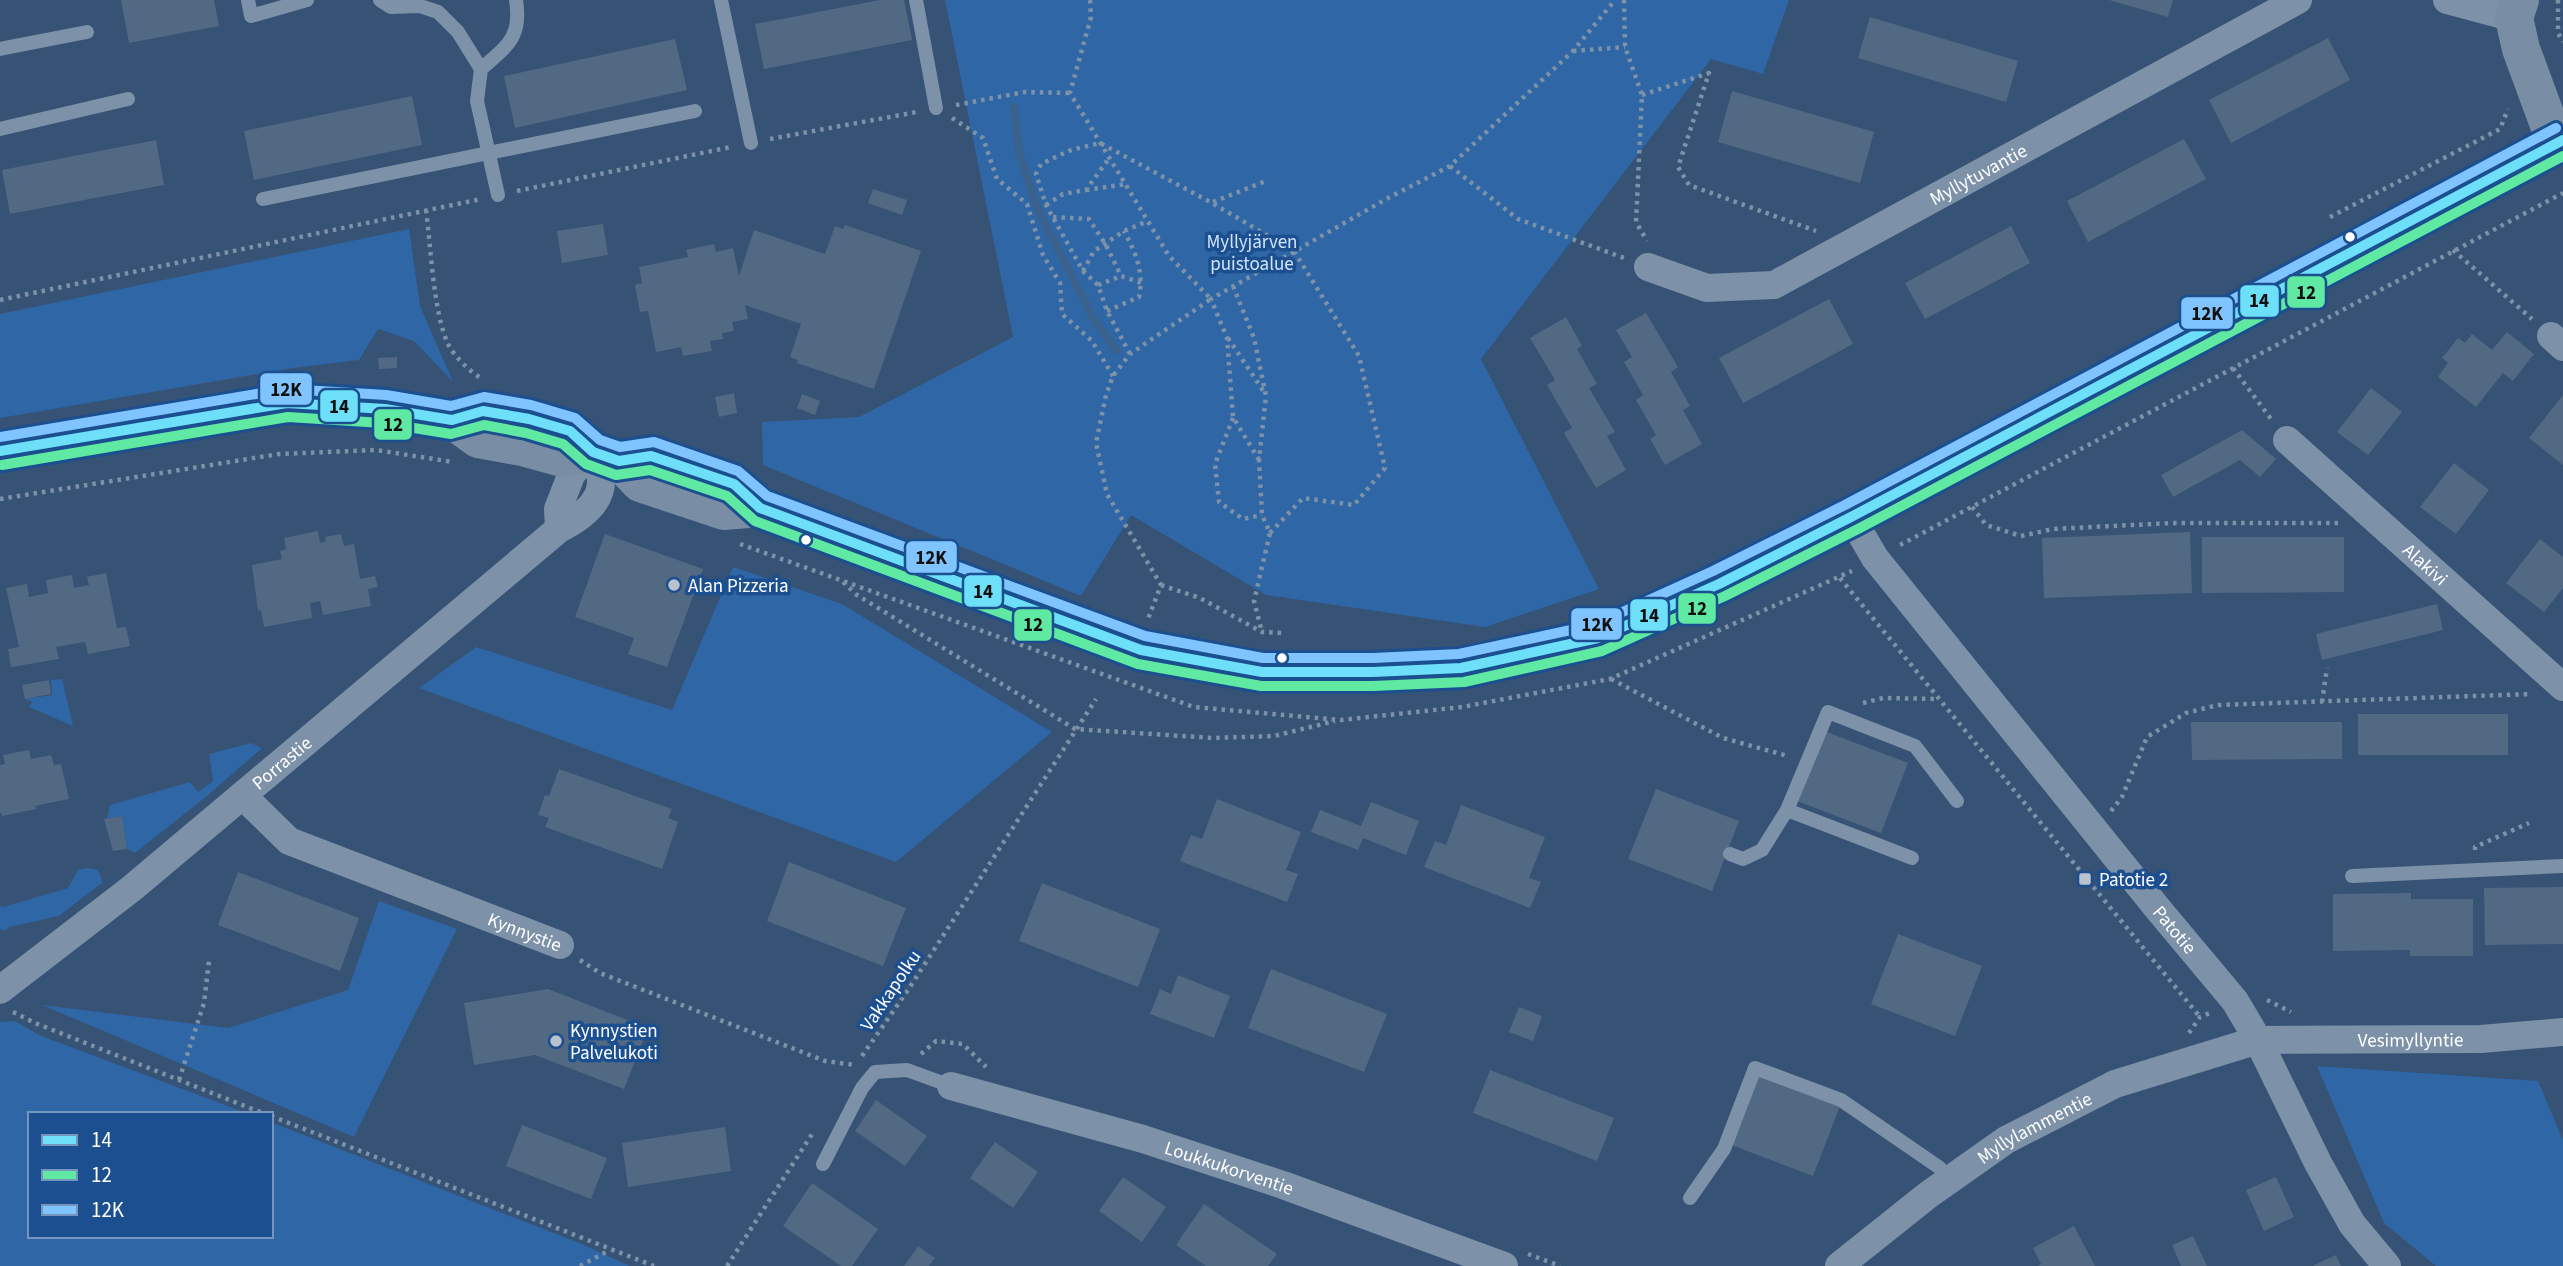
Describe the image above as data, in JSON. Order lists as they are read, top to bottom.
{
  "streets": {
    "street": [
      "Myllytuvantie",
      "Alakivi",
      "Porrastie",
      "Patotie",
      "Kynnystie",
      "Vesimyllyntie",
      "Myllylammentie",
      "Loukkukorventie"
    ],
    "path": ["Vakkapolku"]
  },
  "crossings": [
    ["Porrastie", "Kynnystie"],
    ["Patotie", "Vesimyllyntie"],
    ["Patotie", "Myllylammentie"],
    ["Kynnystie", "Vakkapolku"],
    ["Vesimyllyntie", "Myllylammentie"]
  ],
  "parks": ["Myllyjärven puistoalue"],
  "places": {
    "other": ["Alan Pizzeria", "Kynnystien Palvelukoti"],
    "transit": ["Patotie 2"]
  },
  "lines": ["transit line 12K", "transit line 14", "transit line 12"],
  "legend": ["14", "12", "12K"]
}
